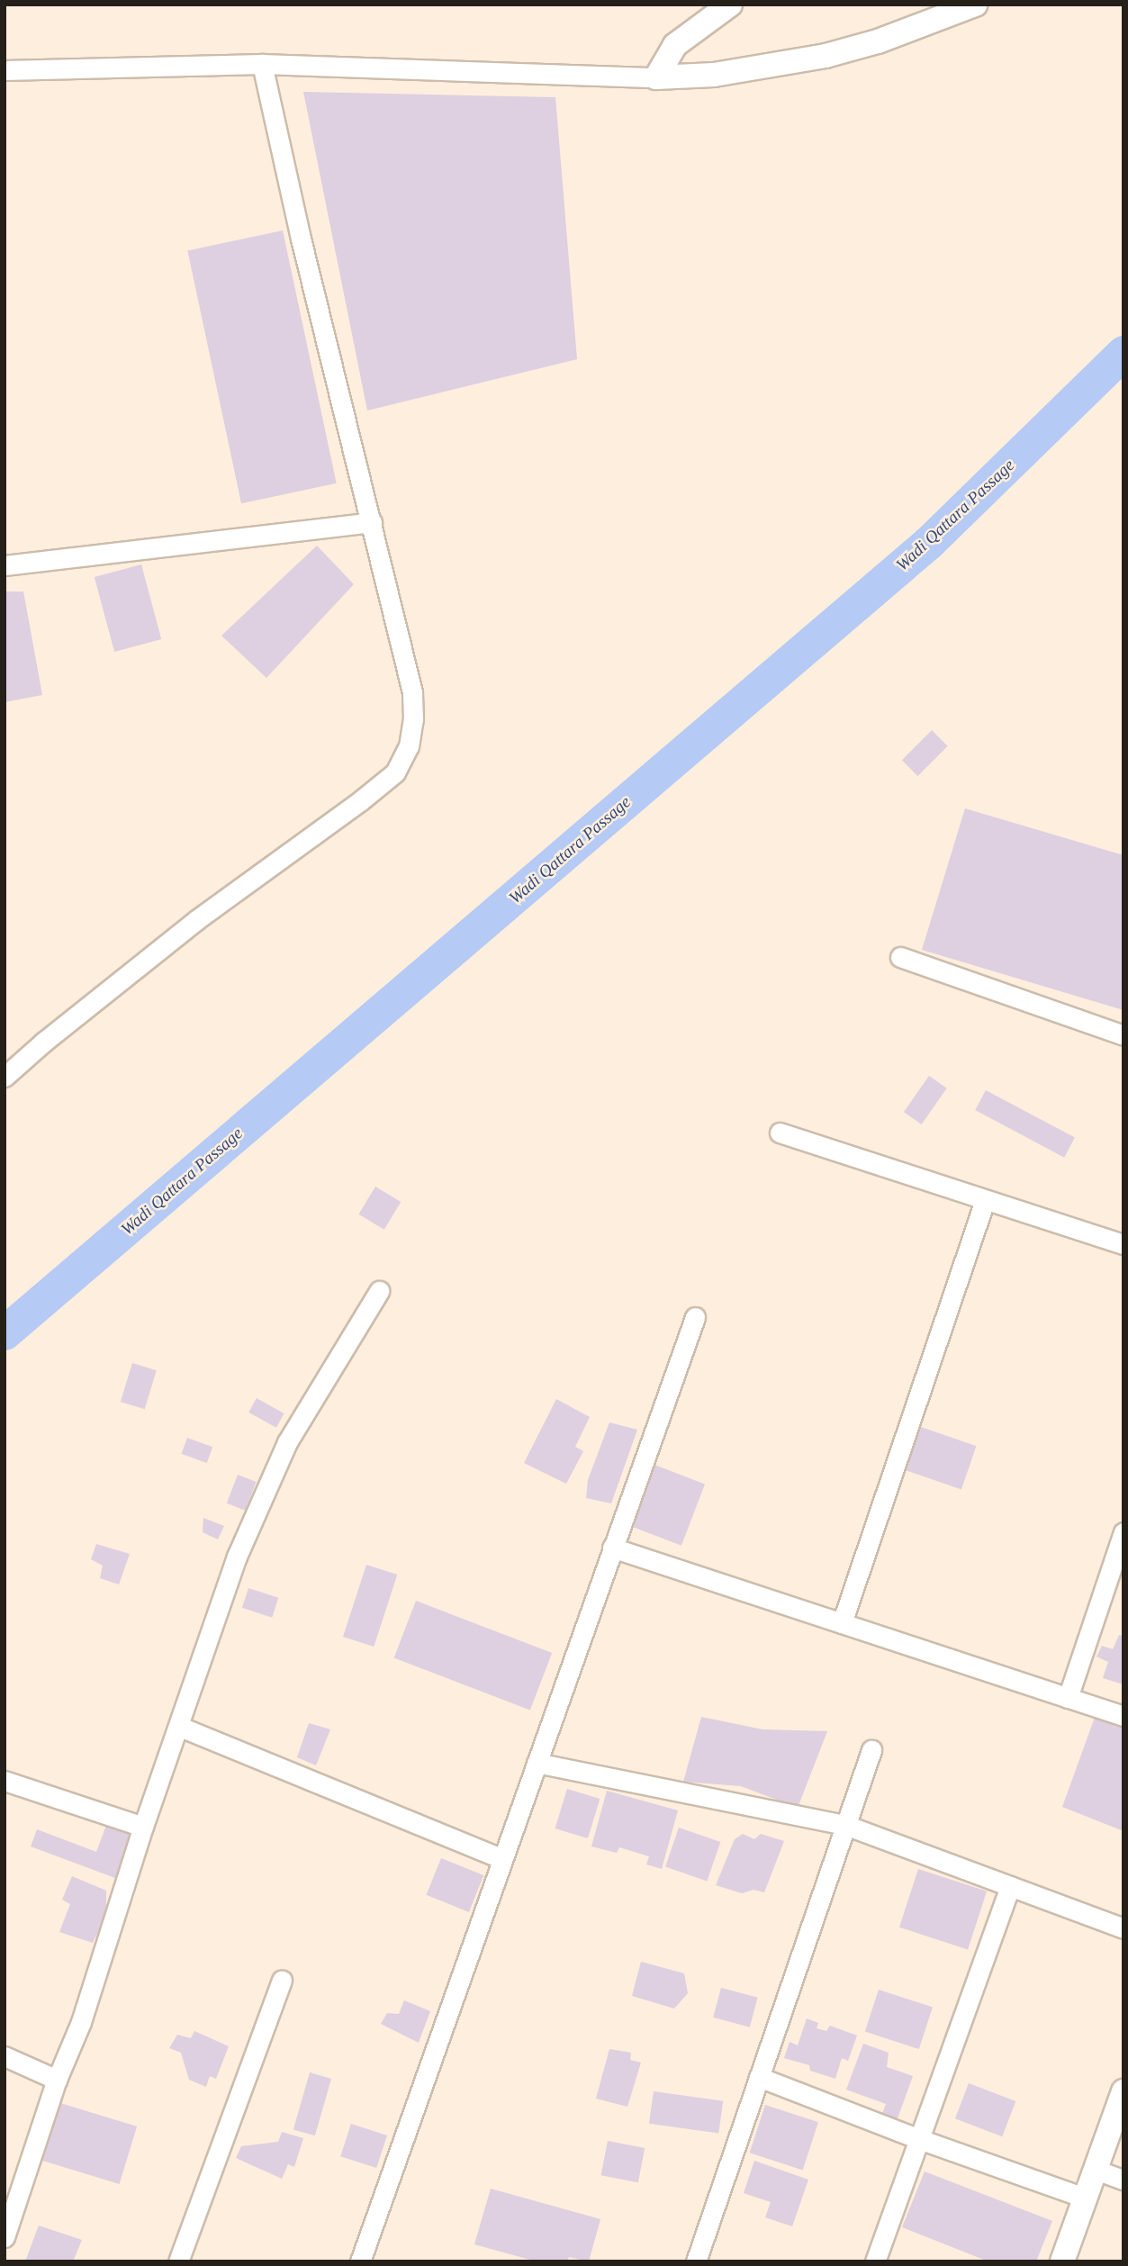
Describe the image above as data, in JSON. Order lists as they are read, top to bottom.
{
  "water": ["Wadi Qattara Passage"]
}
